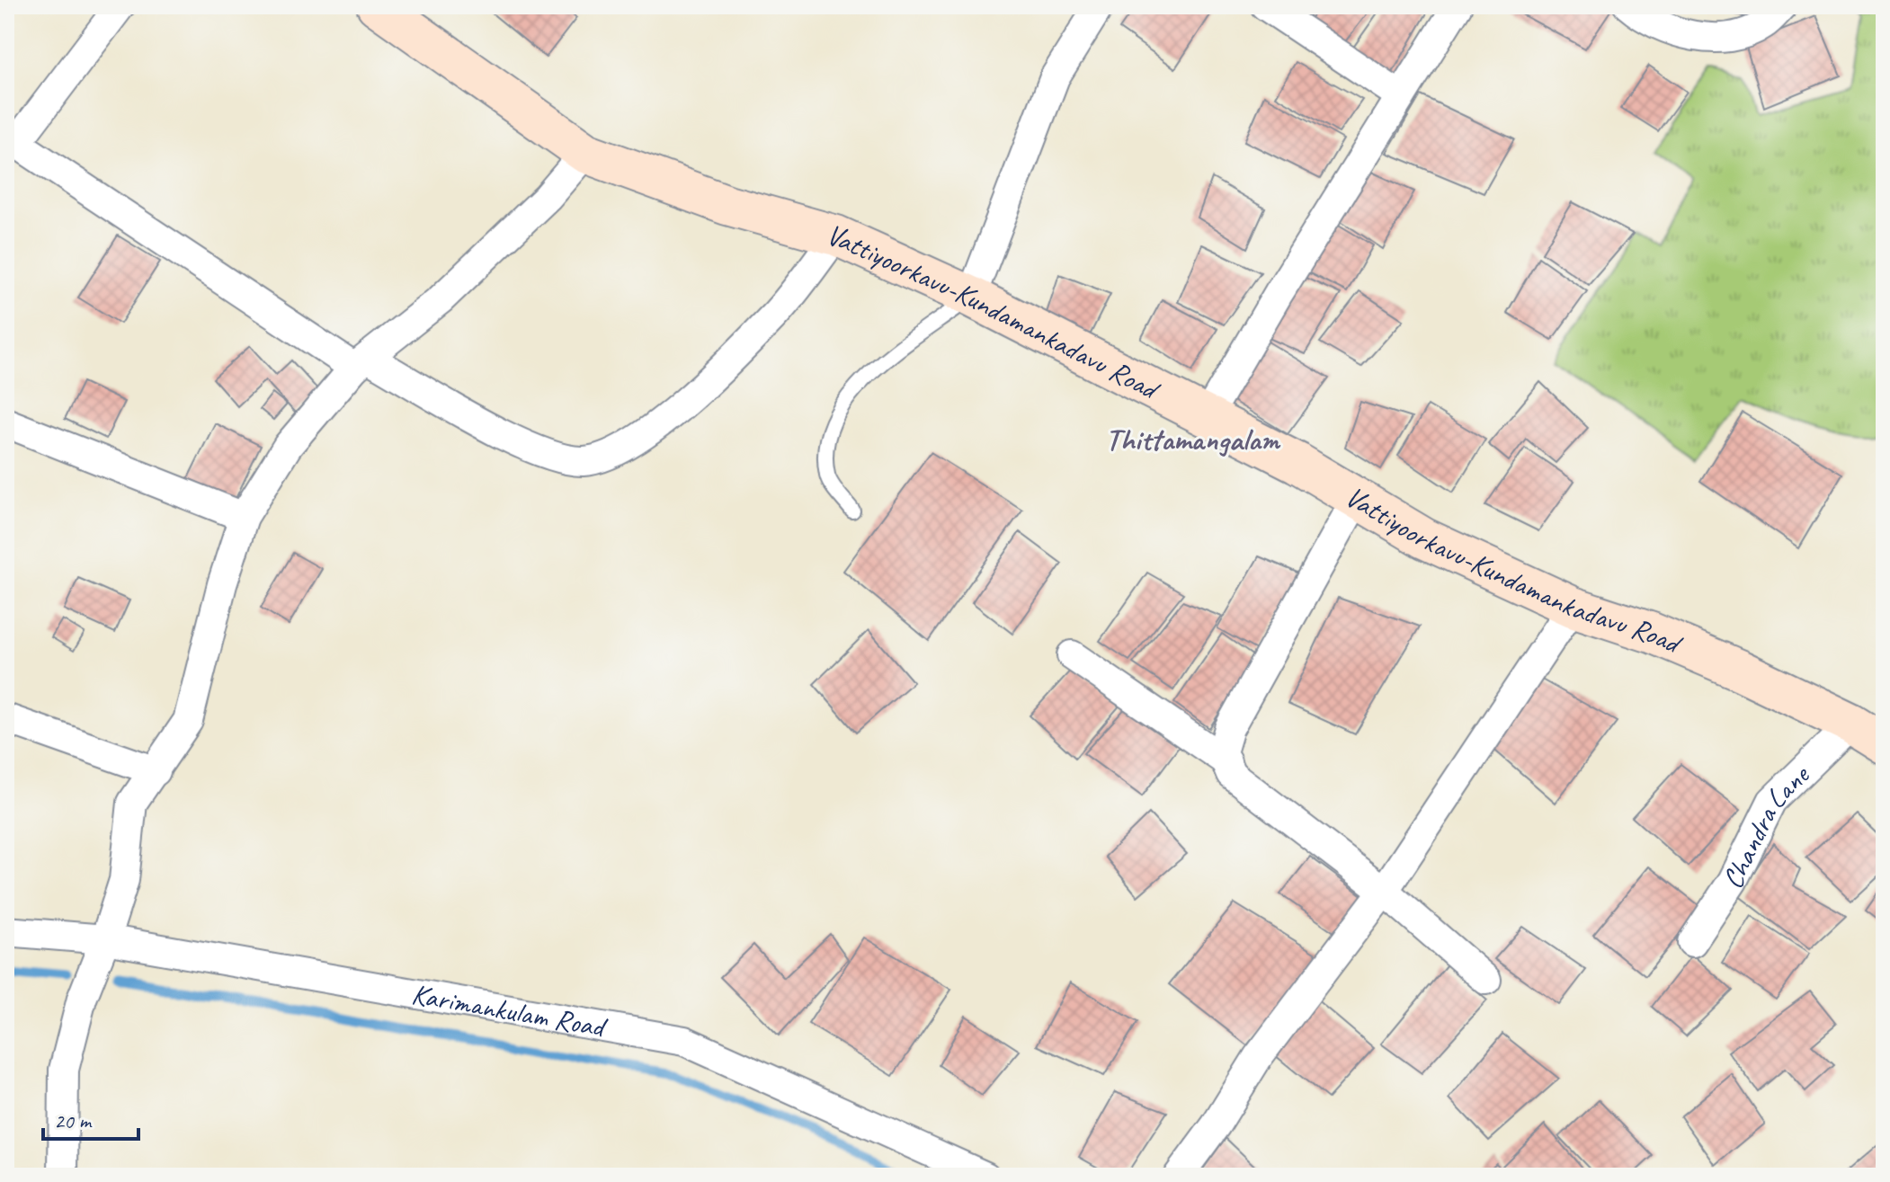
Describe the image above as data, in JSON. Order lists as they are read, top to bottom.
{
  "streets": {
    "street": ["Vattiyoorkavu-Kundamankadavu Road", "Chandra Lane", "Karimankulam Road"]
  },
  "crossings": [
    ["Vattiyoorkavu-Kundamankadavu Road", "Chandra Lane"]
  ],
  "districts": ["Thittamangalam"],
  "scale_bar": "20 m"
}
